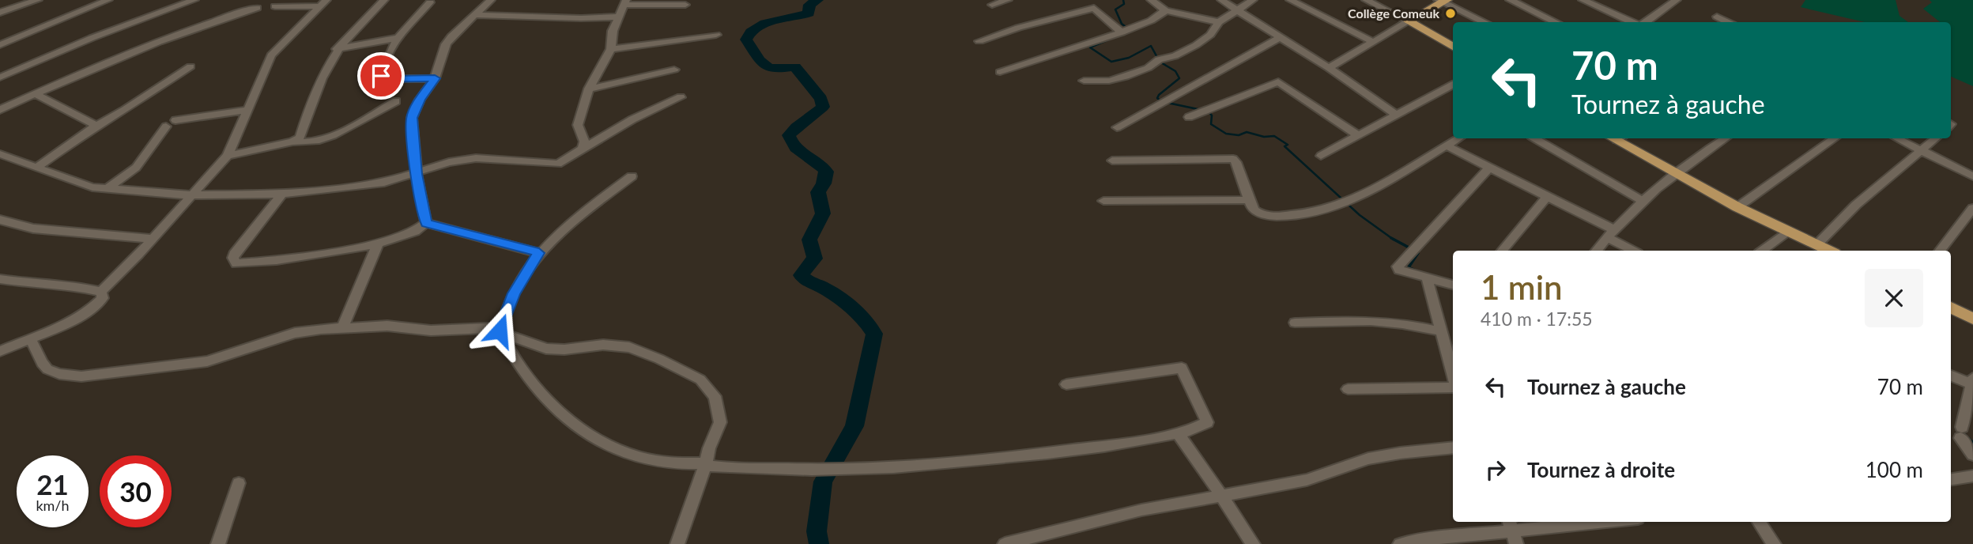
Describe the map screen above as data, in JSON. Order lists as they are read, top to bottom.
{
  "places": ["Collège Comeuk"],
  "page": {
    "turn": ["70 m", "Tournez à gauche"],
    "heading": ["1 min", "410 m · 17:55"],
    "list": [
      {
        "name": "Tournez à gauche",
        "value": "70 m"
      },
      {
        "name": "Tournez à droite",
        "value": "100 m"
      }
    ],
    "speed": "21 km/h",
    "limit": "30"
  }
}
